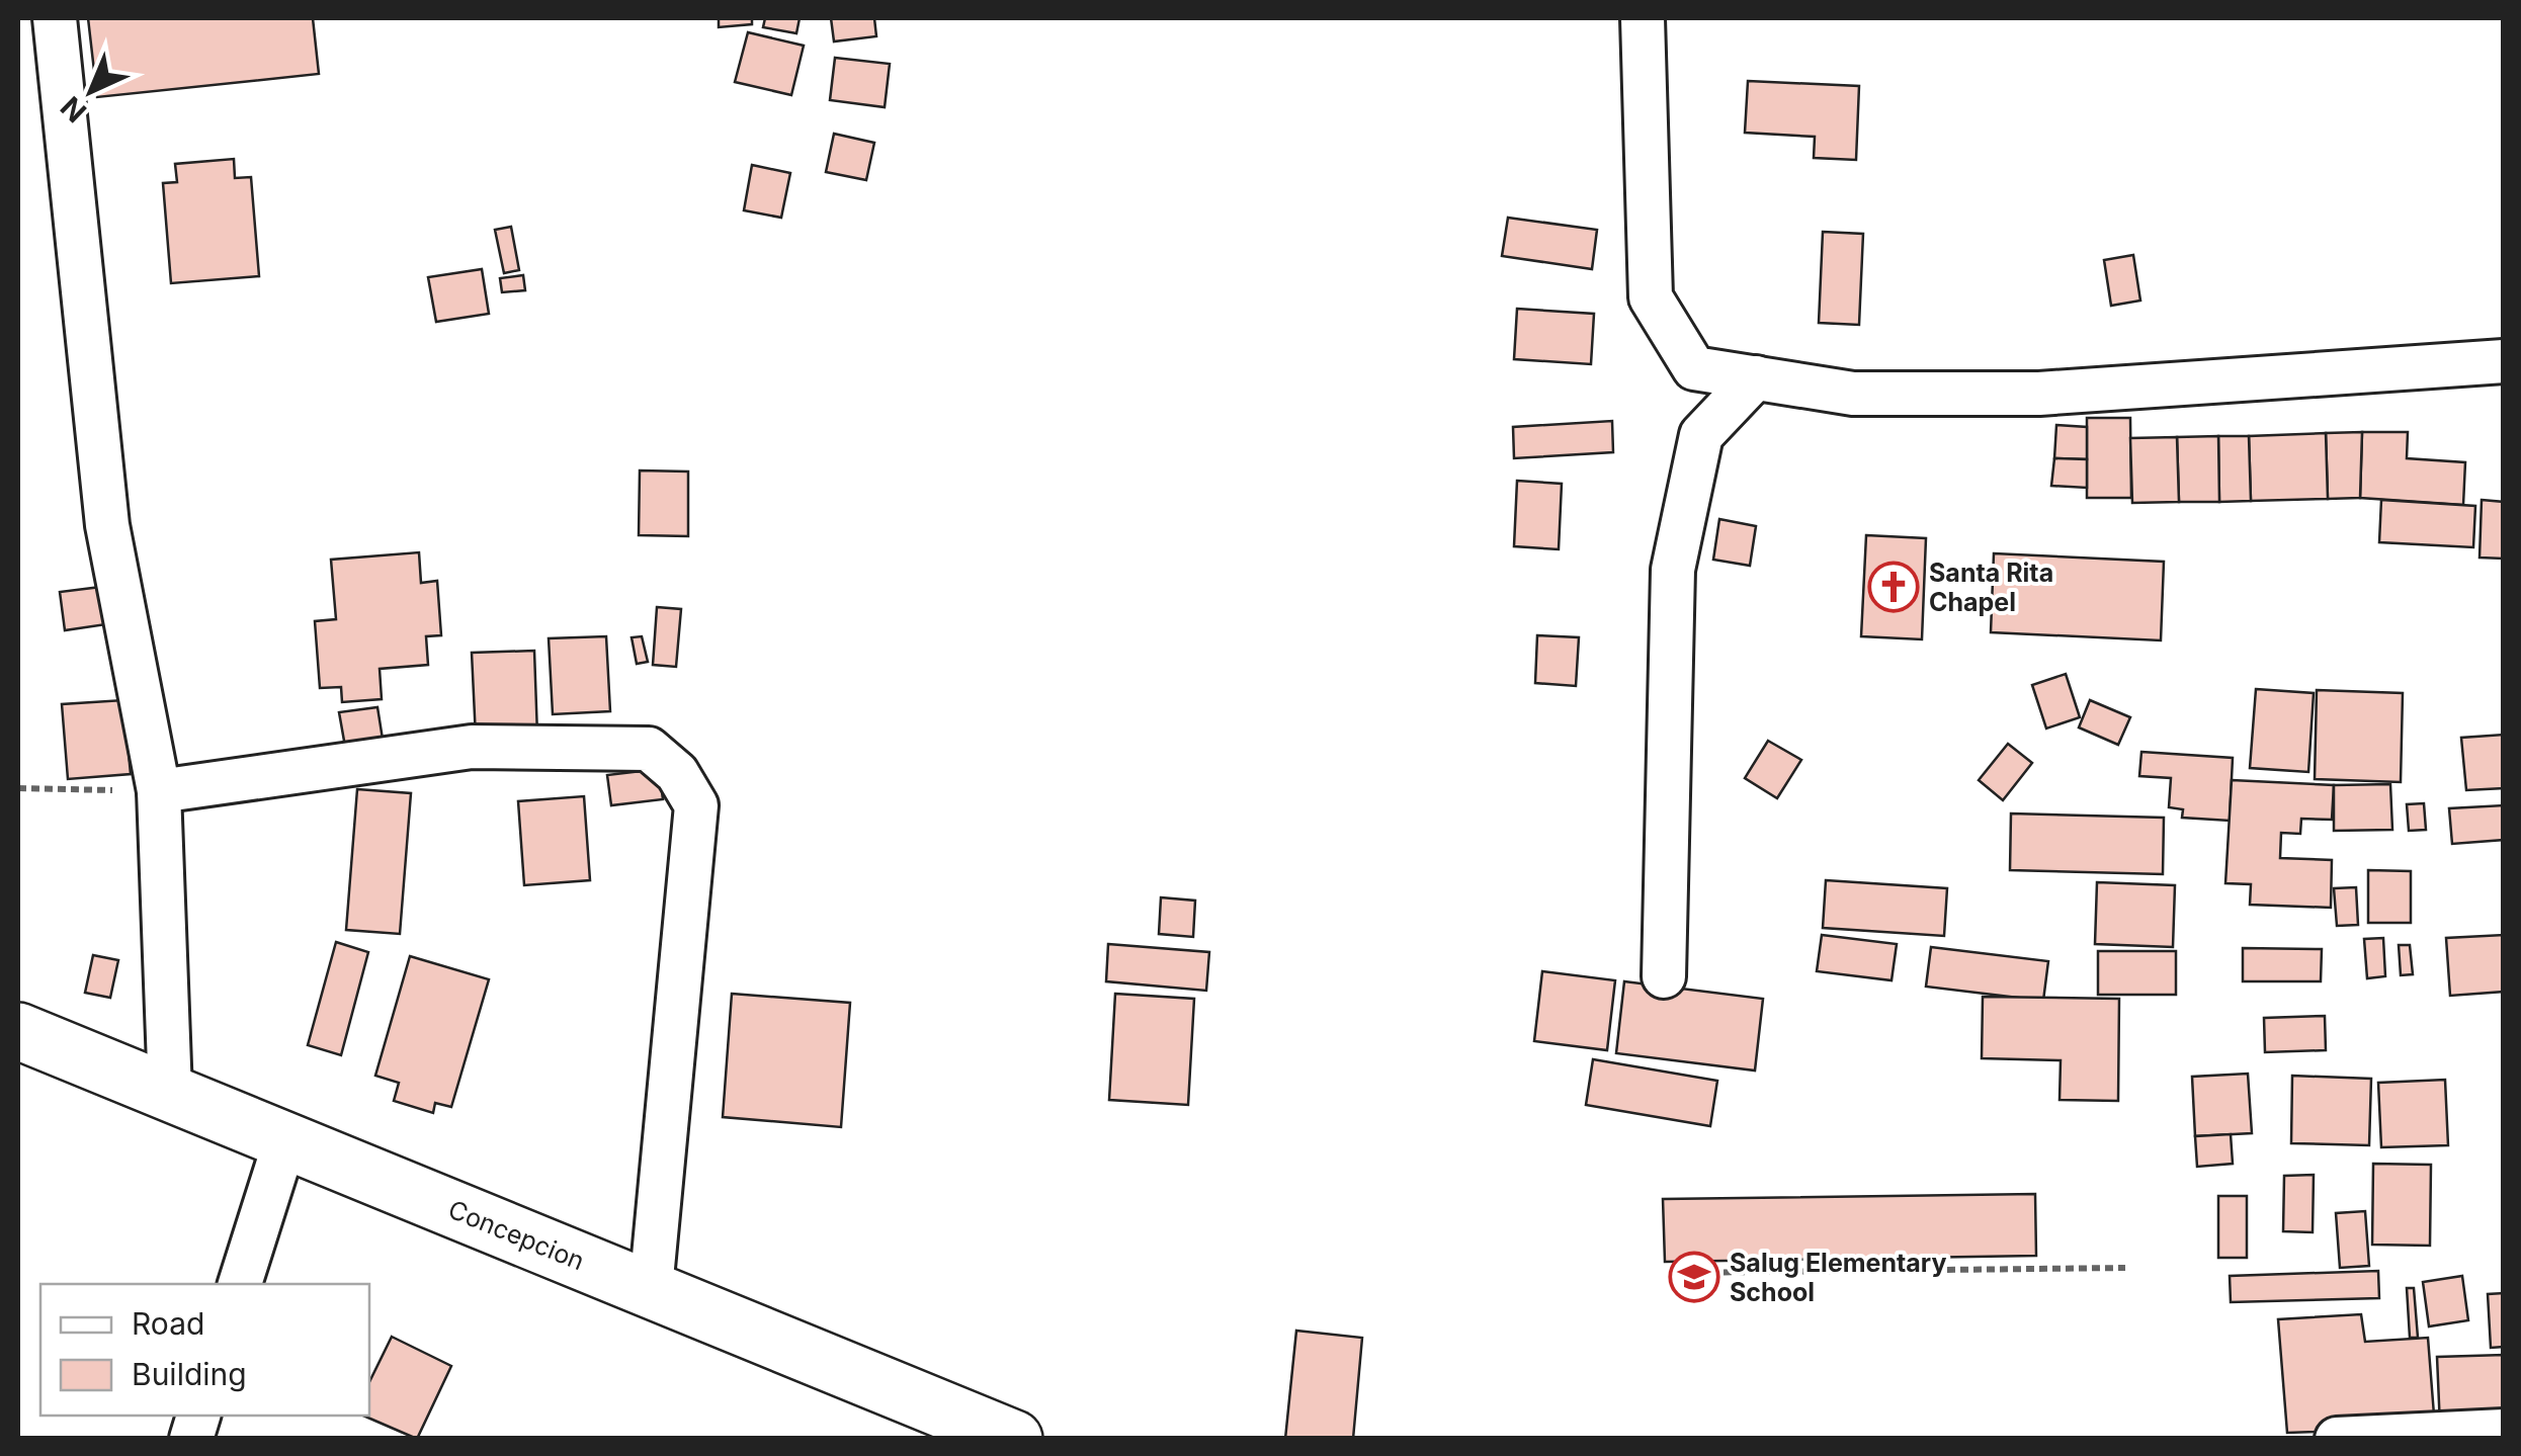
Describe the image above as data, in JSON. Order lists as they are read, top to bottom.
{
  "streets": {
    "main road": ["Concepcion"]
  },
  "places": {
    "church": ["Santa Rita Chapel"],
    "school or university": ["Salug Elementary School"]
  },
  "legend": ["Road", "Building"],
  "north": "bottom left"
}
